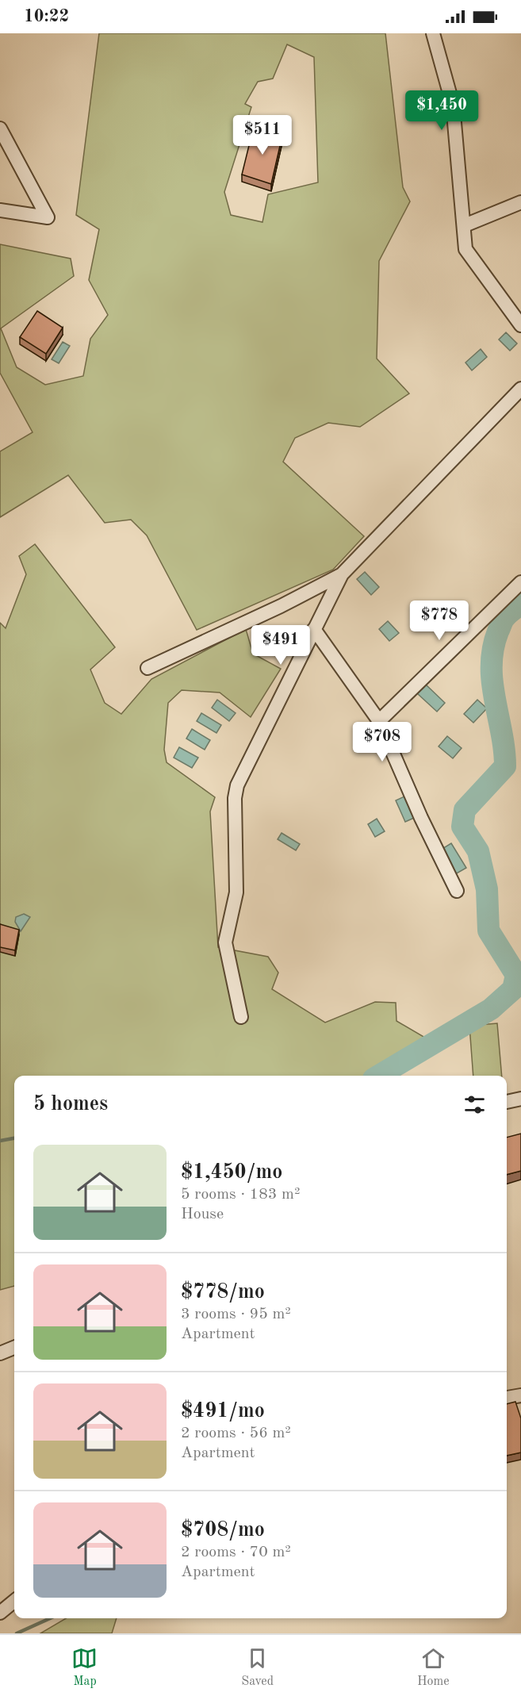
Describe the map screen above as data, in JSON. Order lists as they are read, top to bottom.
{
  "page": {
    "status": "10:22",
    "price": [
      "$1,450",
      "$511",
      "$778",
      "$491",
      "$708"
    ],
    "heading": "5 homes",
    "list": [
      {
        "name": "$1,450/mo",
        "note": "5 rooms · 183 m² · House"
      },
      {
        "name": "$778/mo",
        "note": "3 rooms · 95 m² · Apartment"
      },
      {
        "name": "$491/mo",
        "note": "2 rooms · 56 m² · Apartment"
      },
      {
        "name": "$708/mo",
        "note": "2 rooms · 70 m² · Apartment"
      }
    ],
    "tabs": ["Map", "Saved", "Home"]
  }
}
